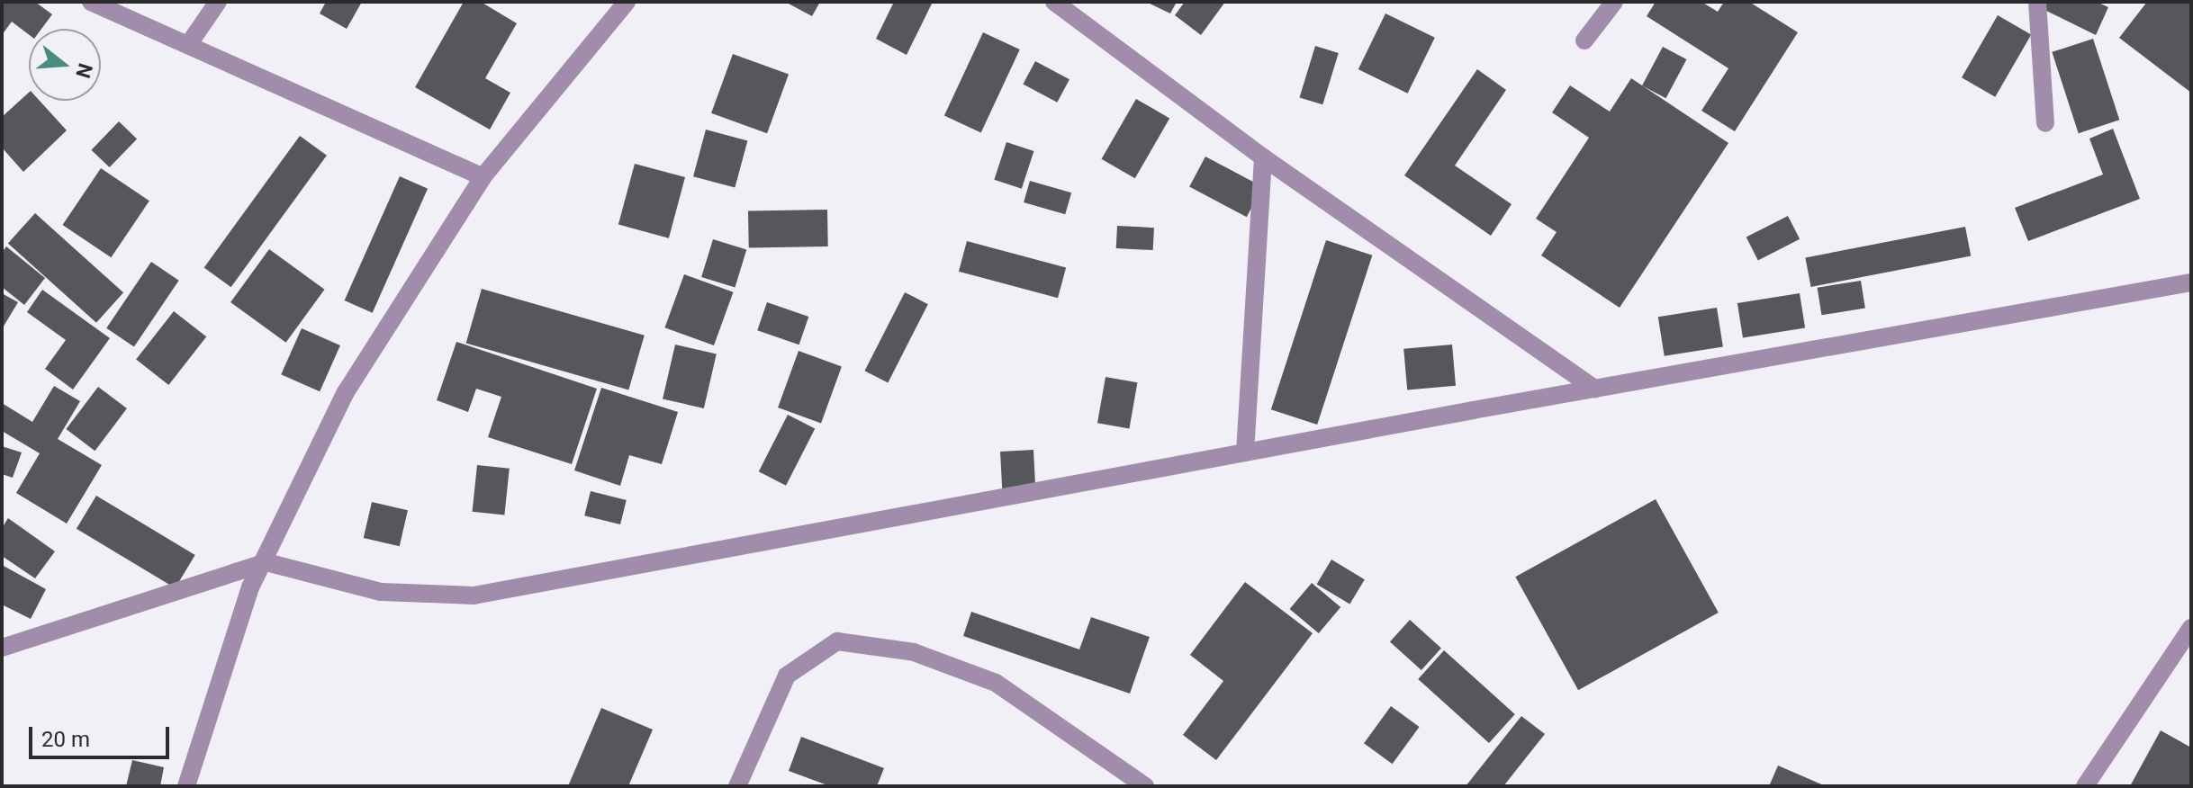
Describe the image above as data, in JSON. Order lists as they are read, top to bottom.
{
  "scale_bar": "20 m",
  "north": "right"
}
